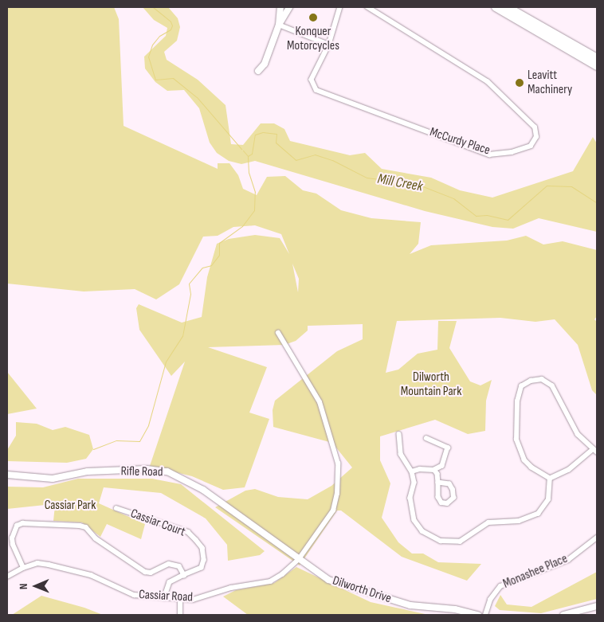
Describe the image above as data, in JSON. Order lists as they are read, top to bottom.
{
  "streets": {
    "street": [
      "McCurdy Place",
      "Rifle Road",
      "Cassiar Court",
      "Monashee Place",
      "Dilworth Drive",
      "Cassiar Road"
    ]
  },
  "crossings": [
    ["Rifle Road", "Dilworth Drive"],
    ["Rifle Road", "Cassiar Road"],
    ["Dilworth Drive", "Cassiar Road"]
  ],
  "water": ["Mill Creek"],
  "parks": ["Dilworth Mountain Park", "Cassiar Park"],
  "places": ["Konquer Motorcycles", "Leavitt Machinery"],
  "north": "left"
}
